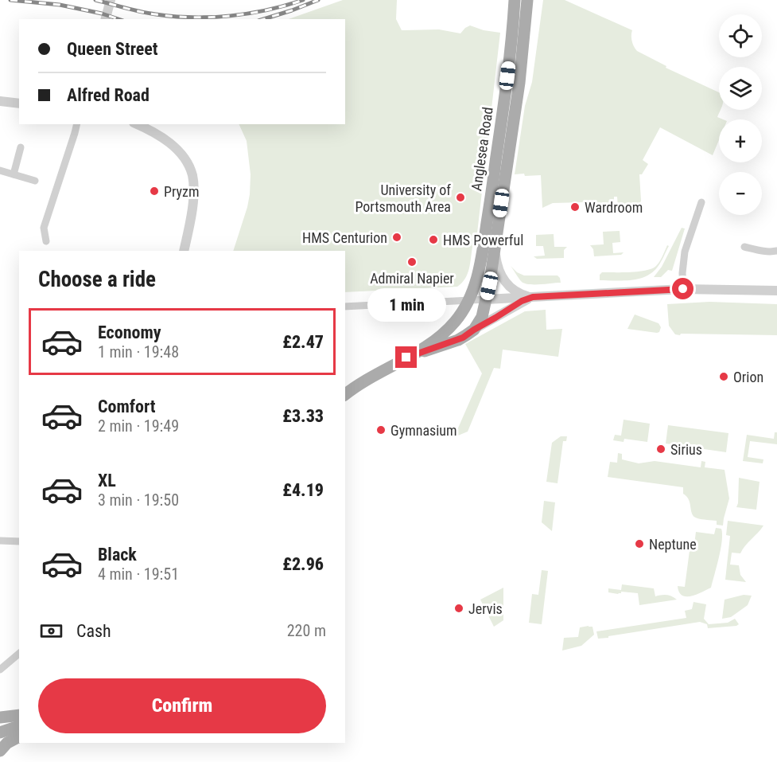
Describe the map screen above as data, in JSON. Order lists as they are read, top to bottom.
{
  "streets": {
    "main road": ["Anglesea Road"]
  },
  "places": [
    "Pryzm",
    "University of Portsmouth Area",
    "Wardroom",
    "HMS Centurion",
    "HMS Powerful",
    "Admiral Napier",
    "Orion",
    "Gymnasium",
    "Sirius",
    "Neptune",
    "Jervis"
  ],
  "page": {
    "map_buttons": ["+", "−"],
    "banner": ["Queen Street", "Alfred Road"],
    "heading": "Choose a ride",
    "bubble": "1 min",
    "list": [
      {
        "name": "Economy",
        "note": "1 min · 19:48",
        "value": "£2.47"
      },
      {
        "name": "Comfort",
        "note": "2 min · 19:49",
        "value": "£3.33"
      },
      {
        "name": "XL",
        "note": "3 min · 19:50",
        "value": "£4.19"
      },
      {
        "name": "Black",
        "note": "4 min · 19:51",
        "value": "£2.96"
      }
    ],
    "pay": ["Cash", "220 m"],
    "buttons": "Confirm"
  }
}
